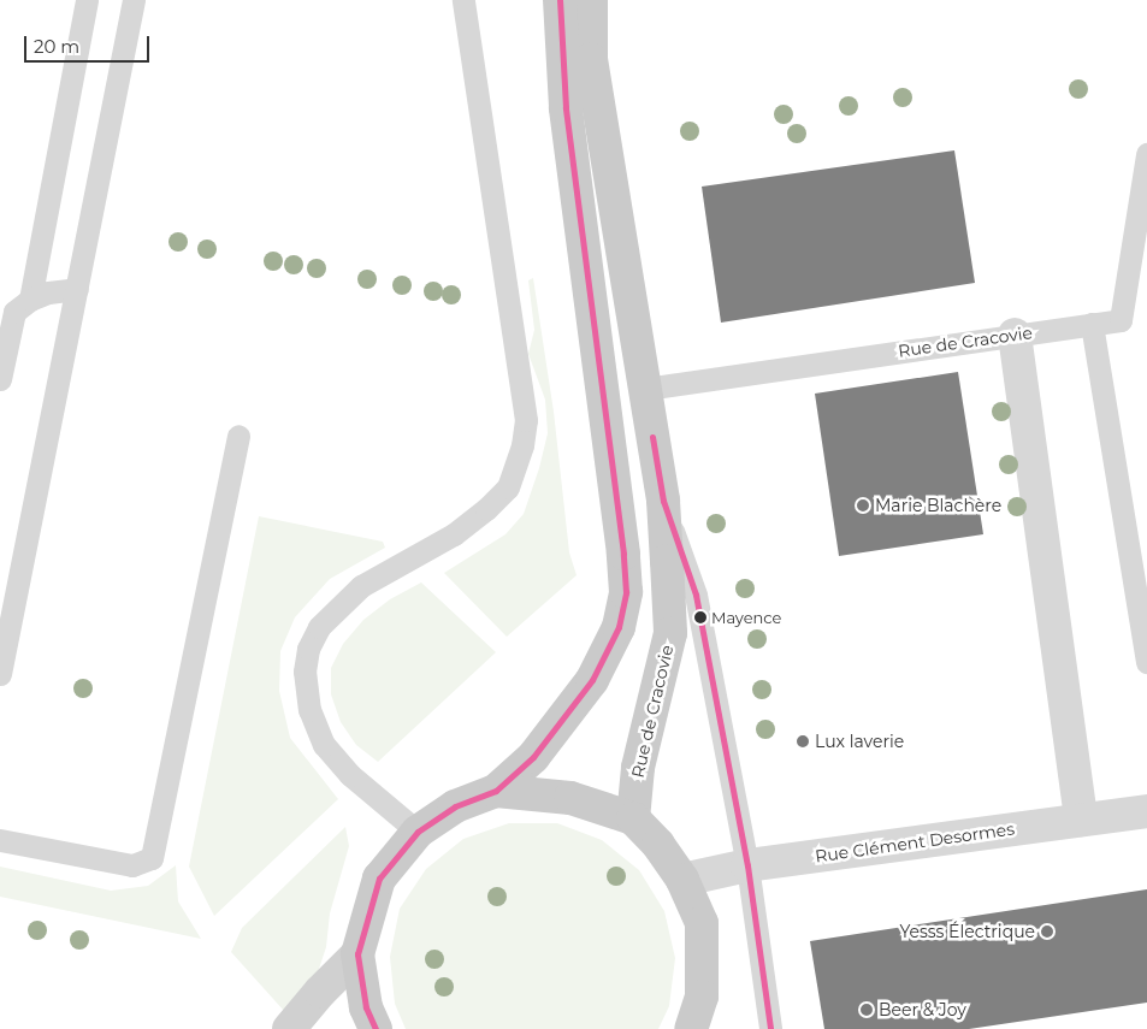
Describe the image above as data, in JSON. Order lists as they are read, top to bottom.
{
  "streets": {
    "main road": ["Rue de Cracovie"],
    "street": ["Rue Clément Desormes"]
  },
  "places": [
    "Marie Blachère",
    "Mayence",
    "Lux laverie",
    "Yesss Électrique",
    "Beer & Joy"
  ],
  "scale_bar": "20 m"
}
